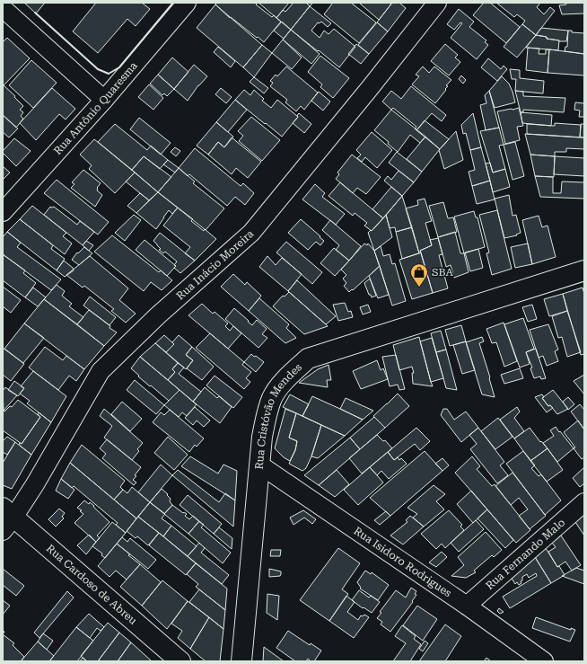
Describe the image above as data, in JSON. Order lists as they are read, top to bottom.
{
  "streets": {
    "street": [
      "Rua Antônio Quaresma",
      "Rua Inácio Moreira",
      "Rua Cristóvão Mendes",
      "Rua Fernando Malo",
      "Rua Isidoro Rodrigues",
      "Rua Cardoso de Abreu"
    ]
  },
  "crossings": [
    ["Rua Inácio Moreira", "Rua Cardoso de Abreu"],
    ["Rua Cristóvão Mendes", "Rua Isidoro Rodrigues"],
    ["Rua Fernando Malo", "Rua Isidoro Rodrigues"]
  ],
  "places": {
    "shop": ["SBA"]
  }
}
